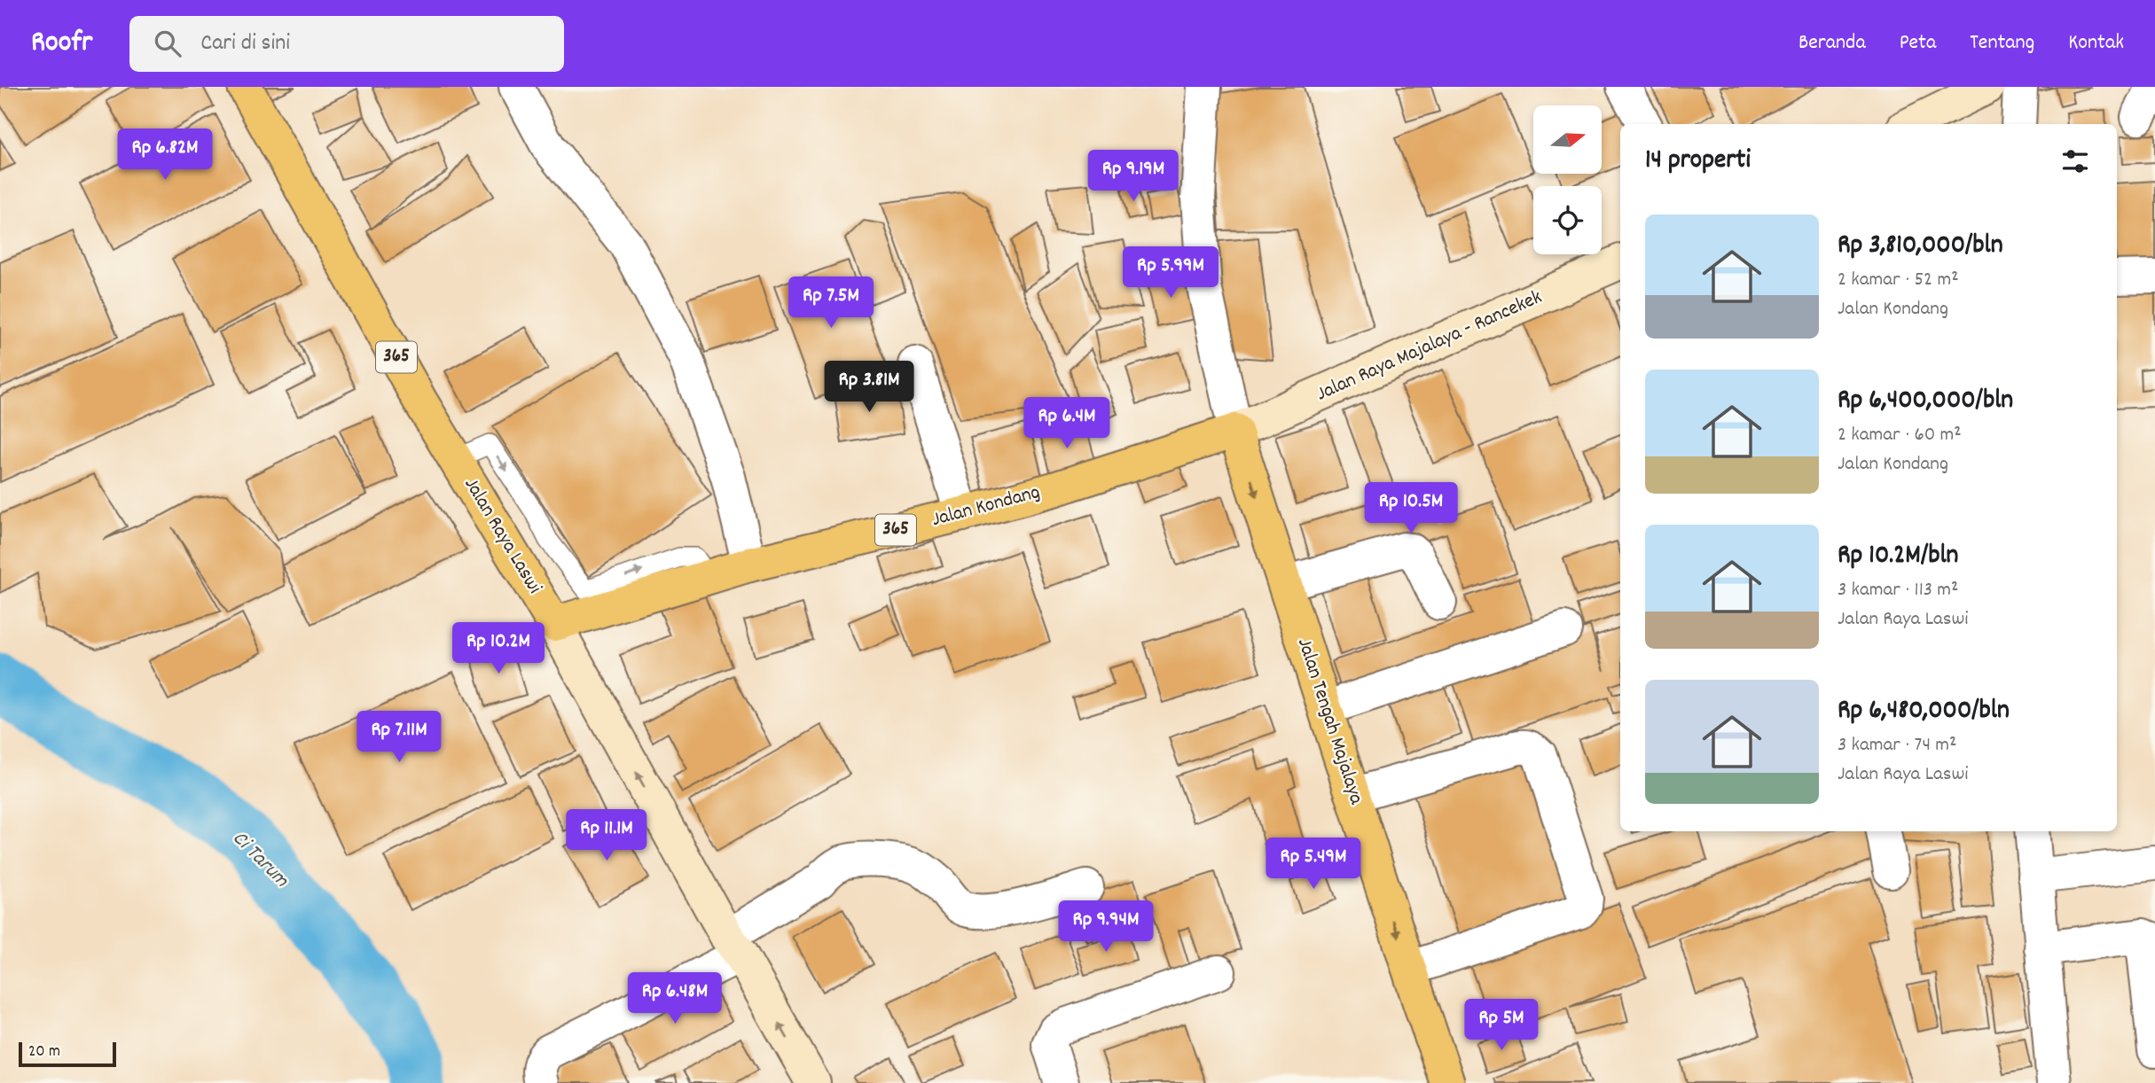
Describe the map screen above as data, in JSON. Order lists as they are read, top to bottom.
{
  "streets": {
    "main road": [
      "Jalan Raya Majalaya - Rancekek",
      "365",
      "Jalan Kondang",
      "Jalan Raya Laswi",
      "Jalan Tengah Majalaya"
    ]
  },
  "crossings": [
    ["Jalan Raya Majalaya - Rancekek", "Jalan Kondang"],
    ["Jalan Raya Majalaya - Rancekek", "Jalan Tengah Majalaya"],
    ["Jalan Kondang", "Jalan Raya Laswi"],
    ["Jalan Kondang", "Jalan Tengah Majalaya"]
  ],
  "one_way": ["Jalan Raya Laswi", "Jalan Tengah Majalaya"],
  "water": ["Ci Tarum"],
  "scale_bar": "20 m",
  "north": "right",
  "page": {
    "header": "Roofr",
    "search": "Cari di sini",
    "nav": [
      "Beranda",
      "Peta",
      "Tentang",
      "Kontak"
    ],
    "heading": "14 properti",
    "price": [
      "Rp 6.82M",
      "Rp 9.19M",
      "Rp 5.99M",
      "Rp 7.5M",
      "Rp 3.81M",
      "Rp 6.4M",
      "Rp 10.5M",
      "Rp 10.2M",
      "Rp 7.11M",
      "Rp 11.1M",
      "Rp 5.49M",
      "Rp 9.94M",
      "Rp 6.48M",
      "Rp 5M"
    ],
    "list": [
      {
        "name": "Rp 3,810,000/bln",
        "note": "2 kamar · 52 m² · Jalan Kondang"
      },
      {
        "name": "Rp 6,400,000/bln",
        "note": "2 kamar · 60 m² · Jalan Kondang"
      },
      {
        "name": "Rp 10.2M/bln",
        "note": "3 kamar · 113 m² · Jalan Raya Laswi"
      },
      {
        "name": "Rp 6,480,000/bln",
        "note": "3 kamar · 74 m² · Jalan Raya Laswi"
      }
    ],
    "scale": "20 m"
  }
}
